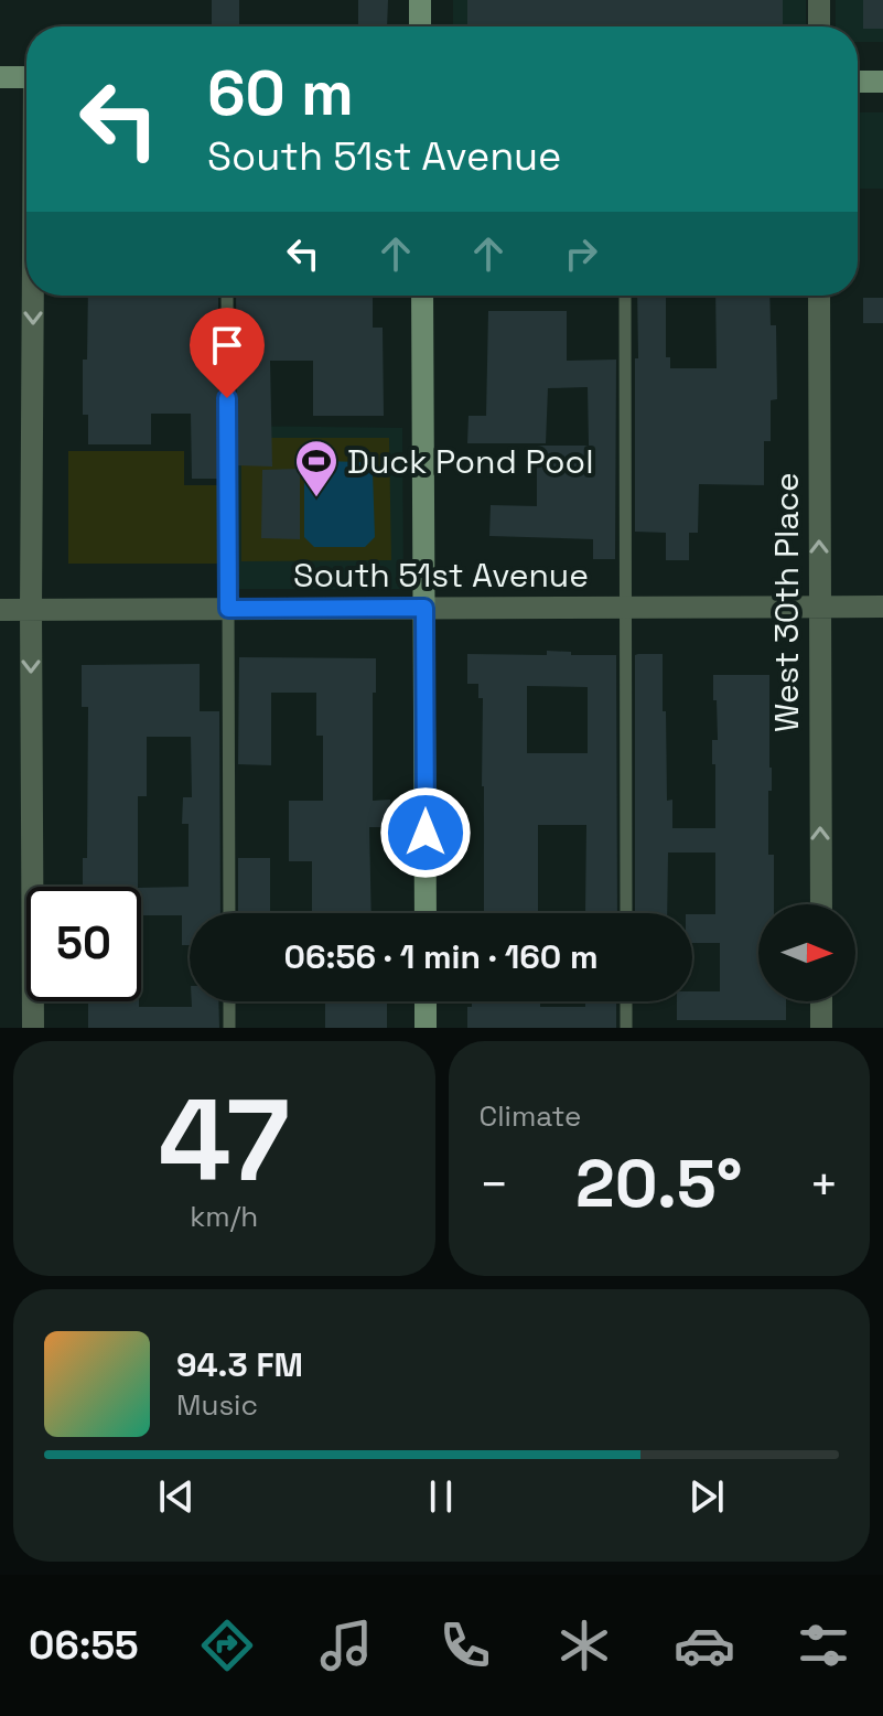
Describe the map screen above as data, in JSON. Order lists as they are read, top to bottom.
{
  "streets": {
    "street": ["South 51st Avenue", "West 30th Place"]
  },
  "crossings": [
    ["South 51st Avenue", "West 30th Place"]
  ],
  "one_way": ["West 30th Place"],
  "places": {
    "sports": ["Duck Pond Pool"]
  },
  "north": "right",
  "page": {
    "turn": ["60 m", "South 51st Avenue"],
    "limit": "50",
    "trip": "06:56 · 1 min · 160 m",
    "tile": [
      ["47", "km/h"],
      "Climate"
    ],
    "heat": ["−", "20.5°", "+"],
    "song": ["94.3 FM", "Music"],
    "tabs": "06:55"
  }
}
